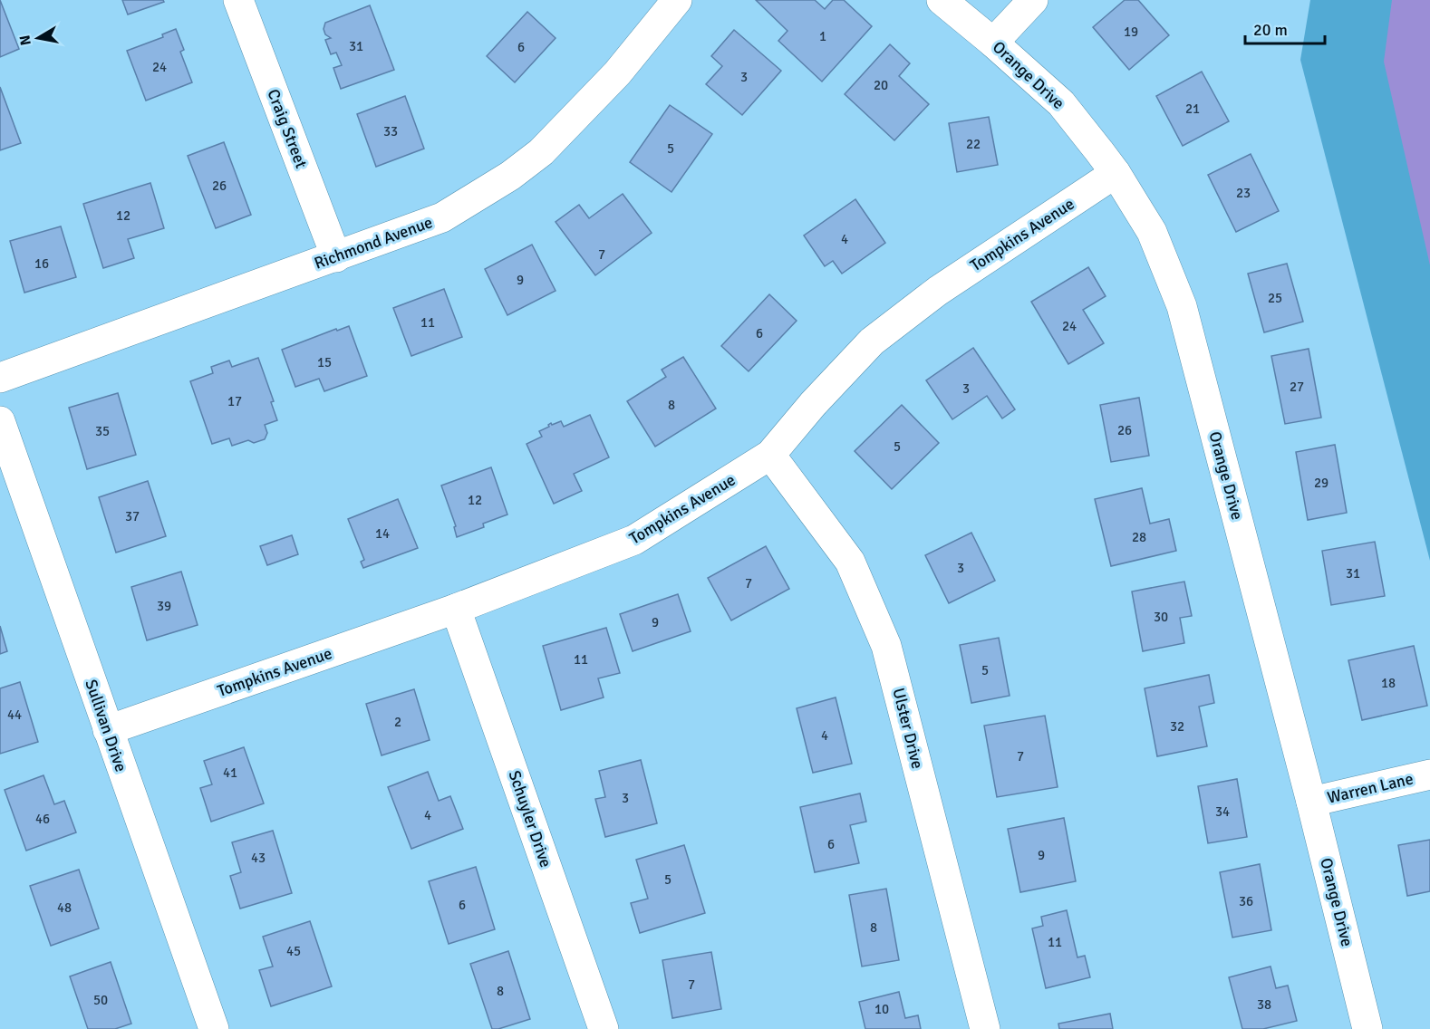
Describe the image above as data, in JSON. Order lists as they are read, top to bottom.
{
  "streets": {
    "street": [
      "Orange Drive",
      "Craig Street",
      "Tompkins Avenue",
      "Richmond Avenue",
      "Sullivan Drive",
      "Ulster Drive",
      "Warren Lane",
      "Schuyler Drive"
    ]
  },
  "crossings": [
    ["Orange Drive", "Tompkins Avenue"],
    ["Orange Drive", "Warren Lane"],
    ["Craig Street", "Richmond Avenue"],
    ["Tompkins Avenue", "Sullivan Drive"],
    ["Tompkins Avenue", "Ulster Drive"],
    ["Tompkins Avenue", "Schuyler Drive"]
  ],
  "house_numbers": [
    "19",
    "1",
    "31",
    "6",
    "24",
    "3",
    "20",
    "21",
    "33",
    "22",
    "5",
    "26",
    "23",
    "12",
    "4",
    "7",
    "16",
    "9",
    "25",
    "11",
    "24",
    "6",
    "15",
    "27",
    "3",
    "17",
    "8",
    "26",
    "35",
    "5",
    "29",
    "12",
    "37",
    "14",
    "28",
    "3",
    "31",
    "7",
    "39",
    "30",
    "9",
    "11",
    "5",
    "18",
    "44",
    "2",
    "32",
    "4",
    "7",
    "41",
    "3",
    "34",
    "4",
    "46",
    "6",
    "9",
    "43",
    "5",
    "36",
    "6",
    "48",
    "8",
    "11",
    "45",
    "7",
    "8",
    "50",
    "38",
    "10"
  ],
  "scale_bar": "20 m",
  "north": "left"
}
